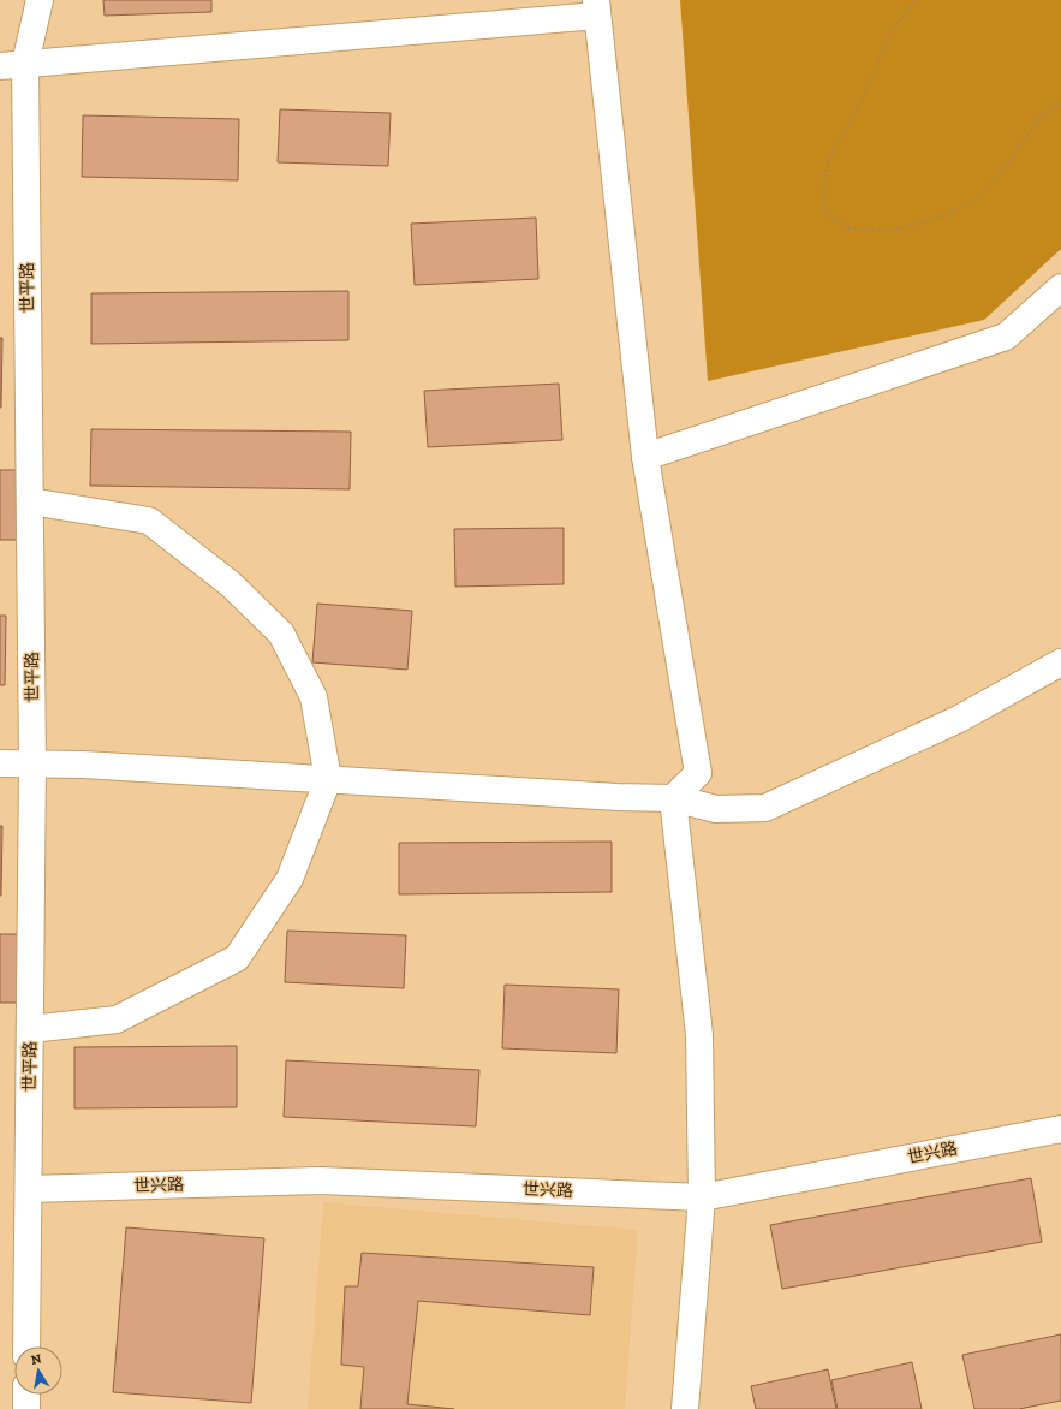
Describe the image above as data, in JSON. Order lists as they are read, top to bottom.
{
  "streets": {
    "street": ["世平路", "世兴路"]
  },
  "crossings": [
    ["世平路", "世兴路"]
  ],
  "north": "top"
}
